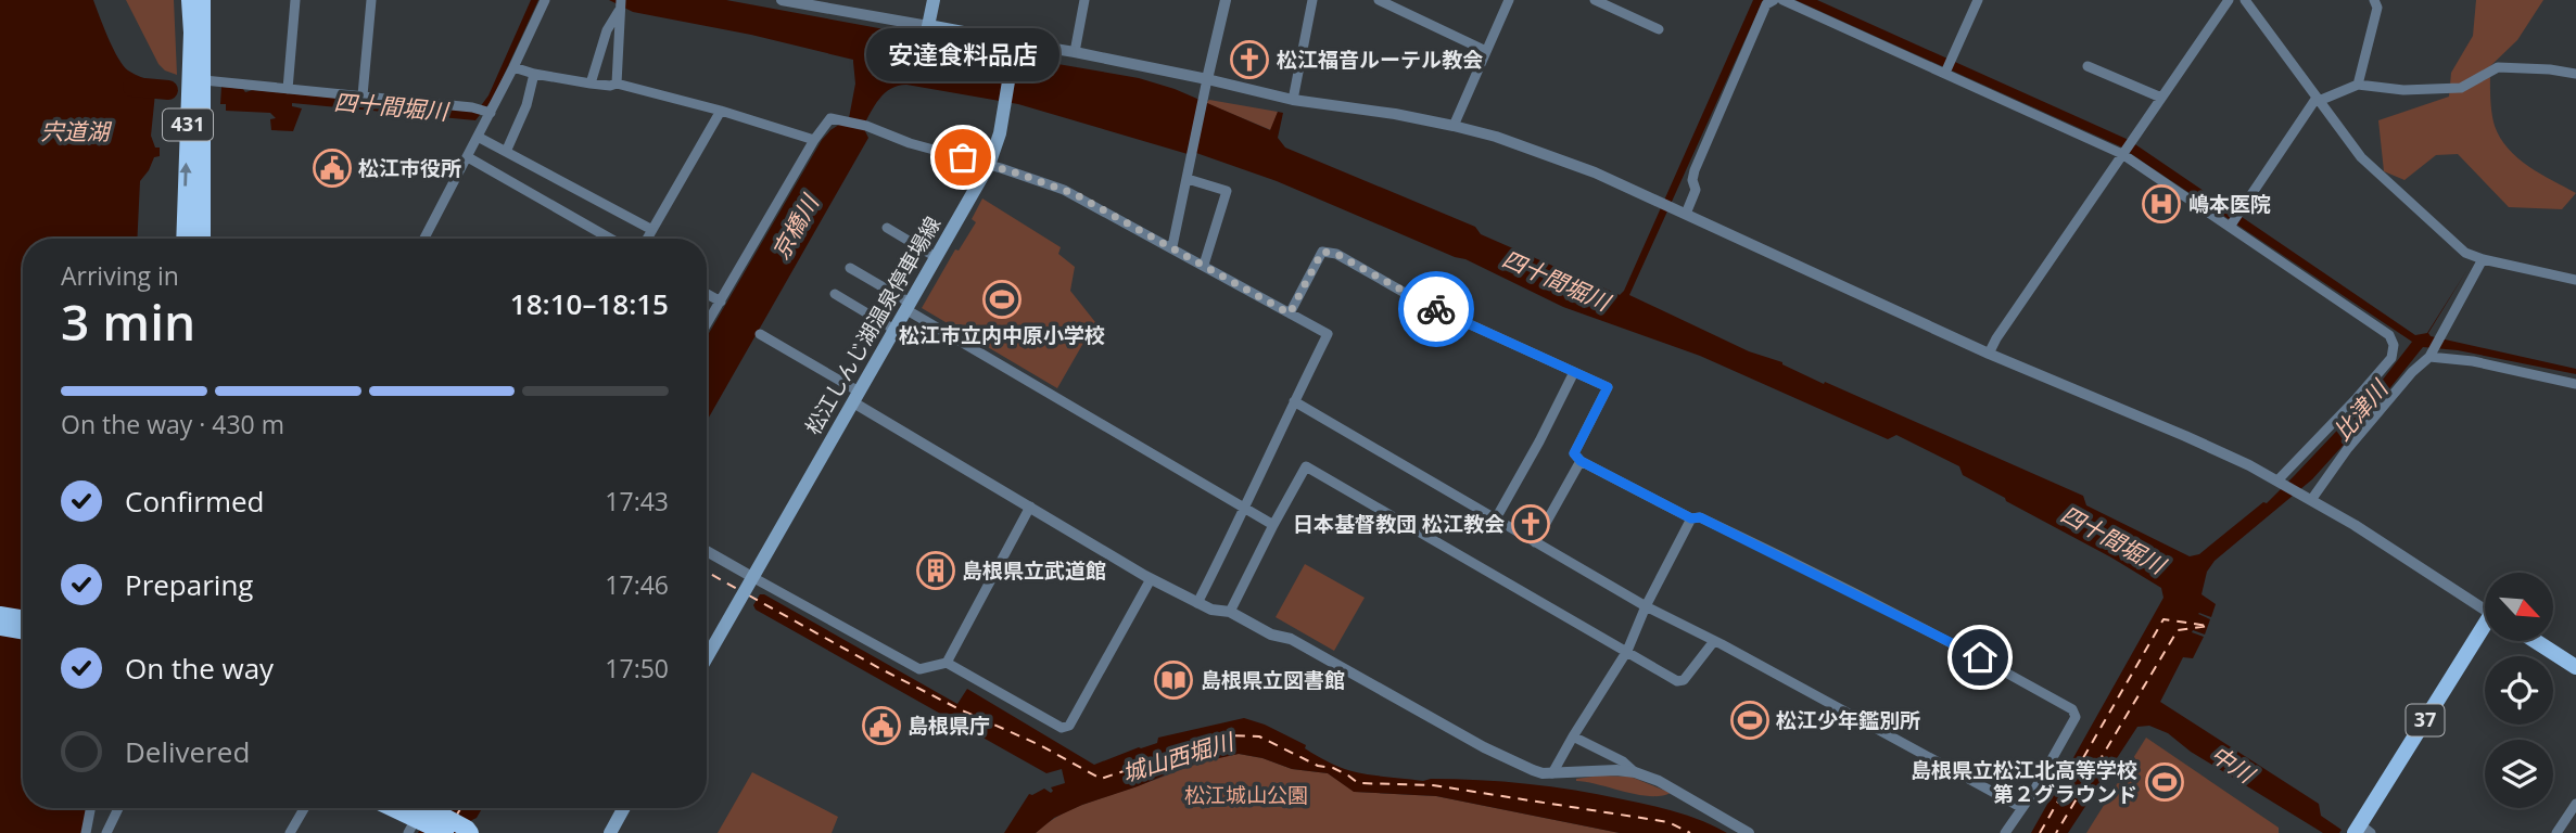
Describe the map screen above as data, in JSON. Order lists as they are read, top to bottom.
{
  "streets": {
    "highway": ["431"],
    "main road": ["松江しんじ湖温泉停車場線", "37"]
  },
  "water": [
    "四十間堀川",
    "宍道湖",
    "京橋川",
    "比津川",
    "城山西堀川",
    "中川"
  ],
  "parks": ["松江城山公園"],
  "places": {
    "church": ["松江福音ルーテル教会", "日本基督教団 松江教会"],
    "other": ["安達食料品店"],
    "public building": ["松江市役所", "島根県庁"],
    "hospital": ["嶋本医院"],
    "sports": ["松江市立内中原小学校", "松江少年鑑別所", "島根県立松江北高等学校 第２グラウンド"],
    "building": ["島根県立武道館"],
    "library": ["島根県立図書館"]
  },
  "north": "bottom right",
  "page": {
    "bubble": "安達食料品店",
    "heading": ["3 min", "Arriving in", "18:10–18:15"],
    "bar": "On the way · 430 m",
    "list": [
      ["Confirmed", "17:43"],
      ["Preparing", "17:46"],
      ["On the way", "17:50"],
      "Delivered"
    ]
  }
}
